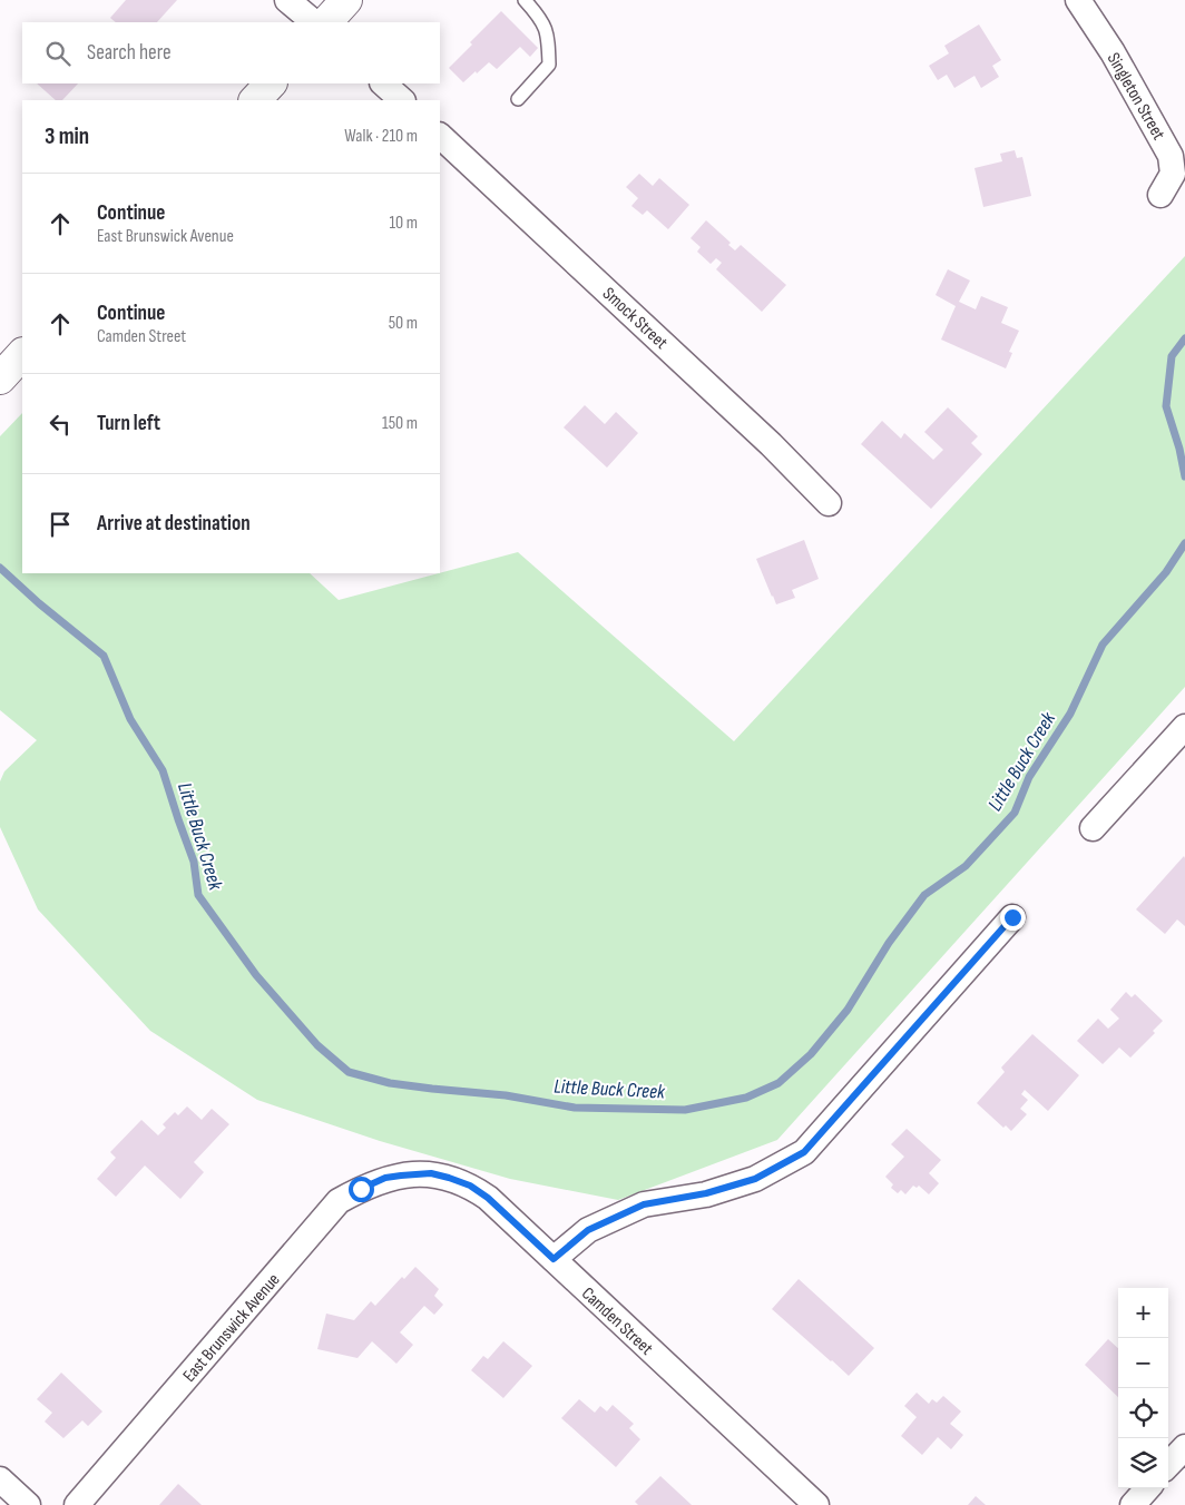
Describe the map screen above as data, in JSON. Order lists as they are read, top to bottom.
{
  "streets": {
    "street": [
      "Singleton Street",
      "Smock Street",
      "Camden Street",
      "East Brunswick Avenue"
    ]
  },
  "crossings": [
    ["Camden Street", "East Brunswick Avenue"]
  ],
  "water": ["Little Buck Creek"],
  "page": {
    "search": "Search here",
    "heading": ["3 min", "Walk · 210 m"],
    "list": [
      ["Continue", "East Brunswick Avenue", "10 m"],
      ["Continue", "Camden Street", "50 m"],
      ["Turn left", "150 m"],
      "Arrive at destination"
    ],
    "map_buttons": ["+", "−"]
  }
}
